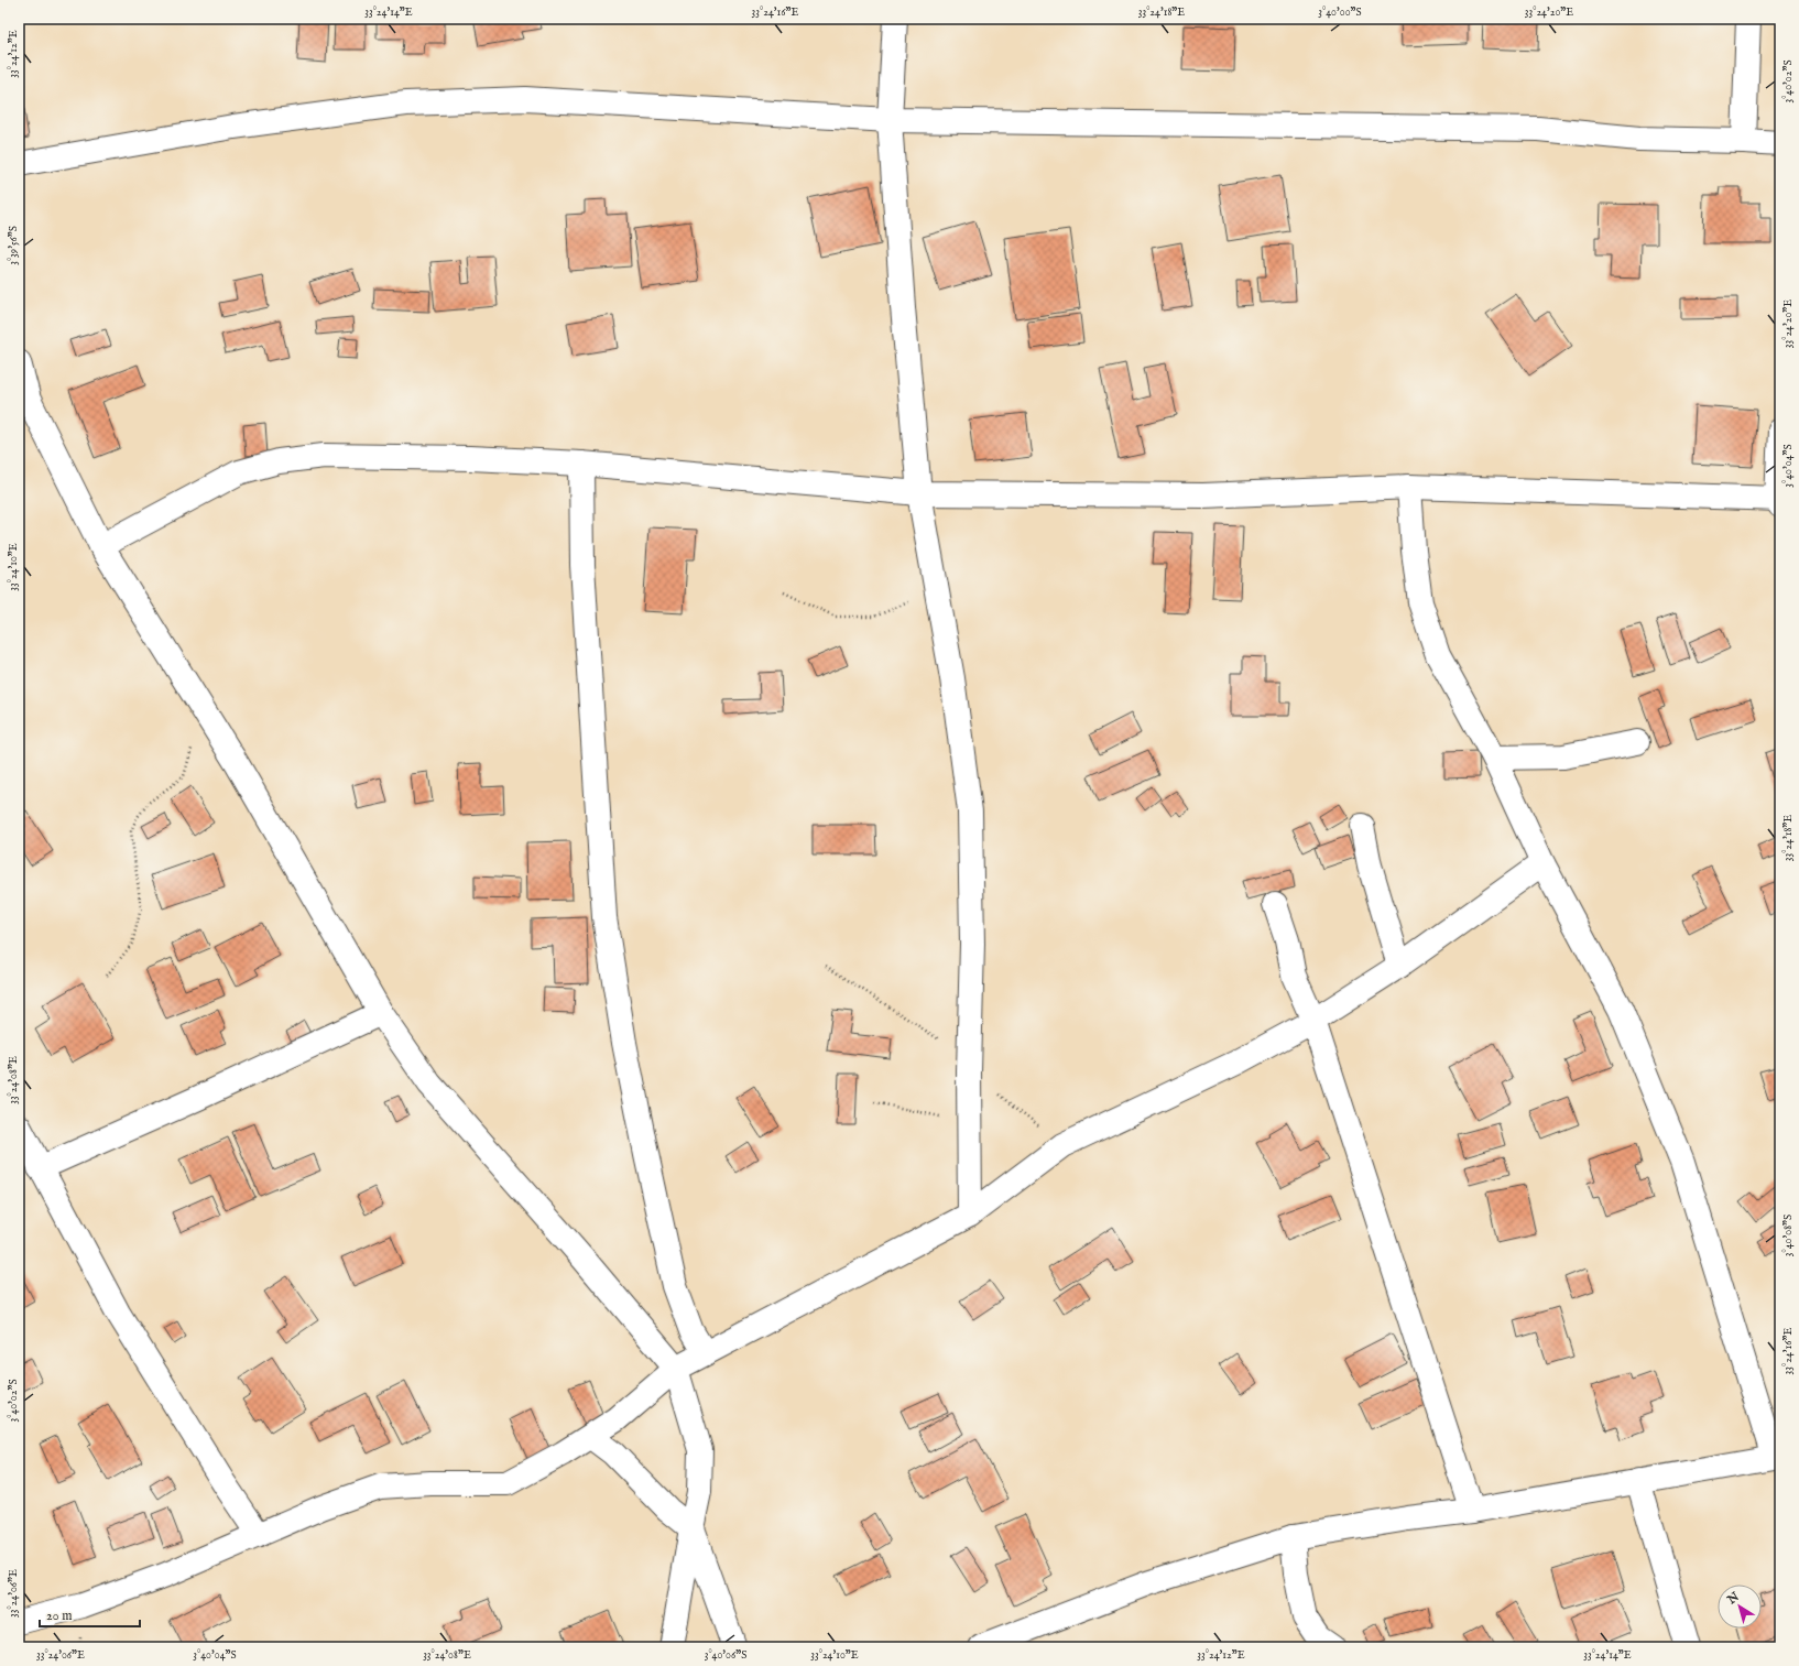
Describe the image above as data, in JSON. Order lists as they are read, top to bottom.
{
  "scale_bar": "20 m",
  "north": "top left",
  "coordinates": [
    "33°24'14\"E",
    "33°24'16\"E",
    "33°24'18\"E",
    "3°40'00\"S",
    "33°24'20\"E",
    "33°24'12\"E",
    "3°40'02\"S",
    "3°39'56\"S",
    "3°40'04\"S",
    "33°24'10\"E",
    "33°24'08\"E",
    "3°40'08\"S",
    "33°24'06\"E",
    "3°40'06\"S"
  ]
}
